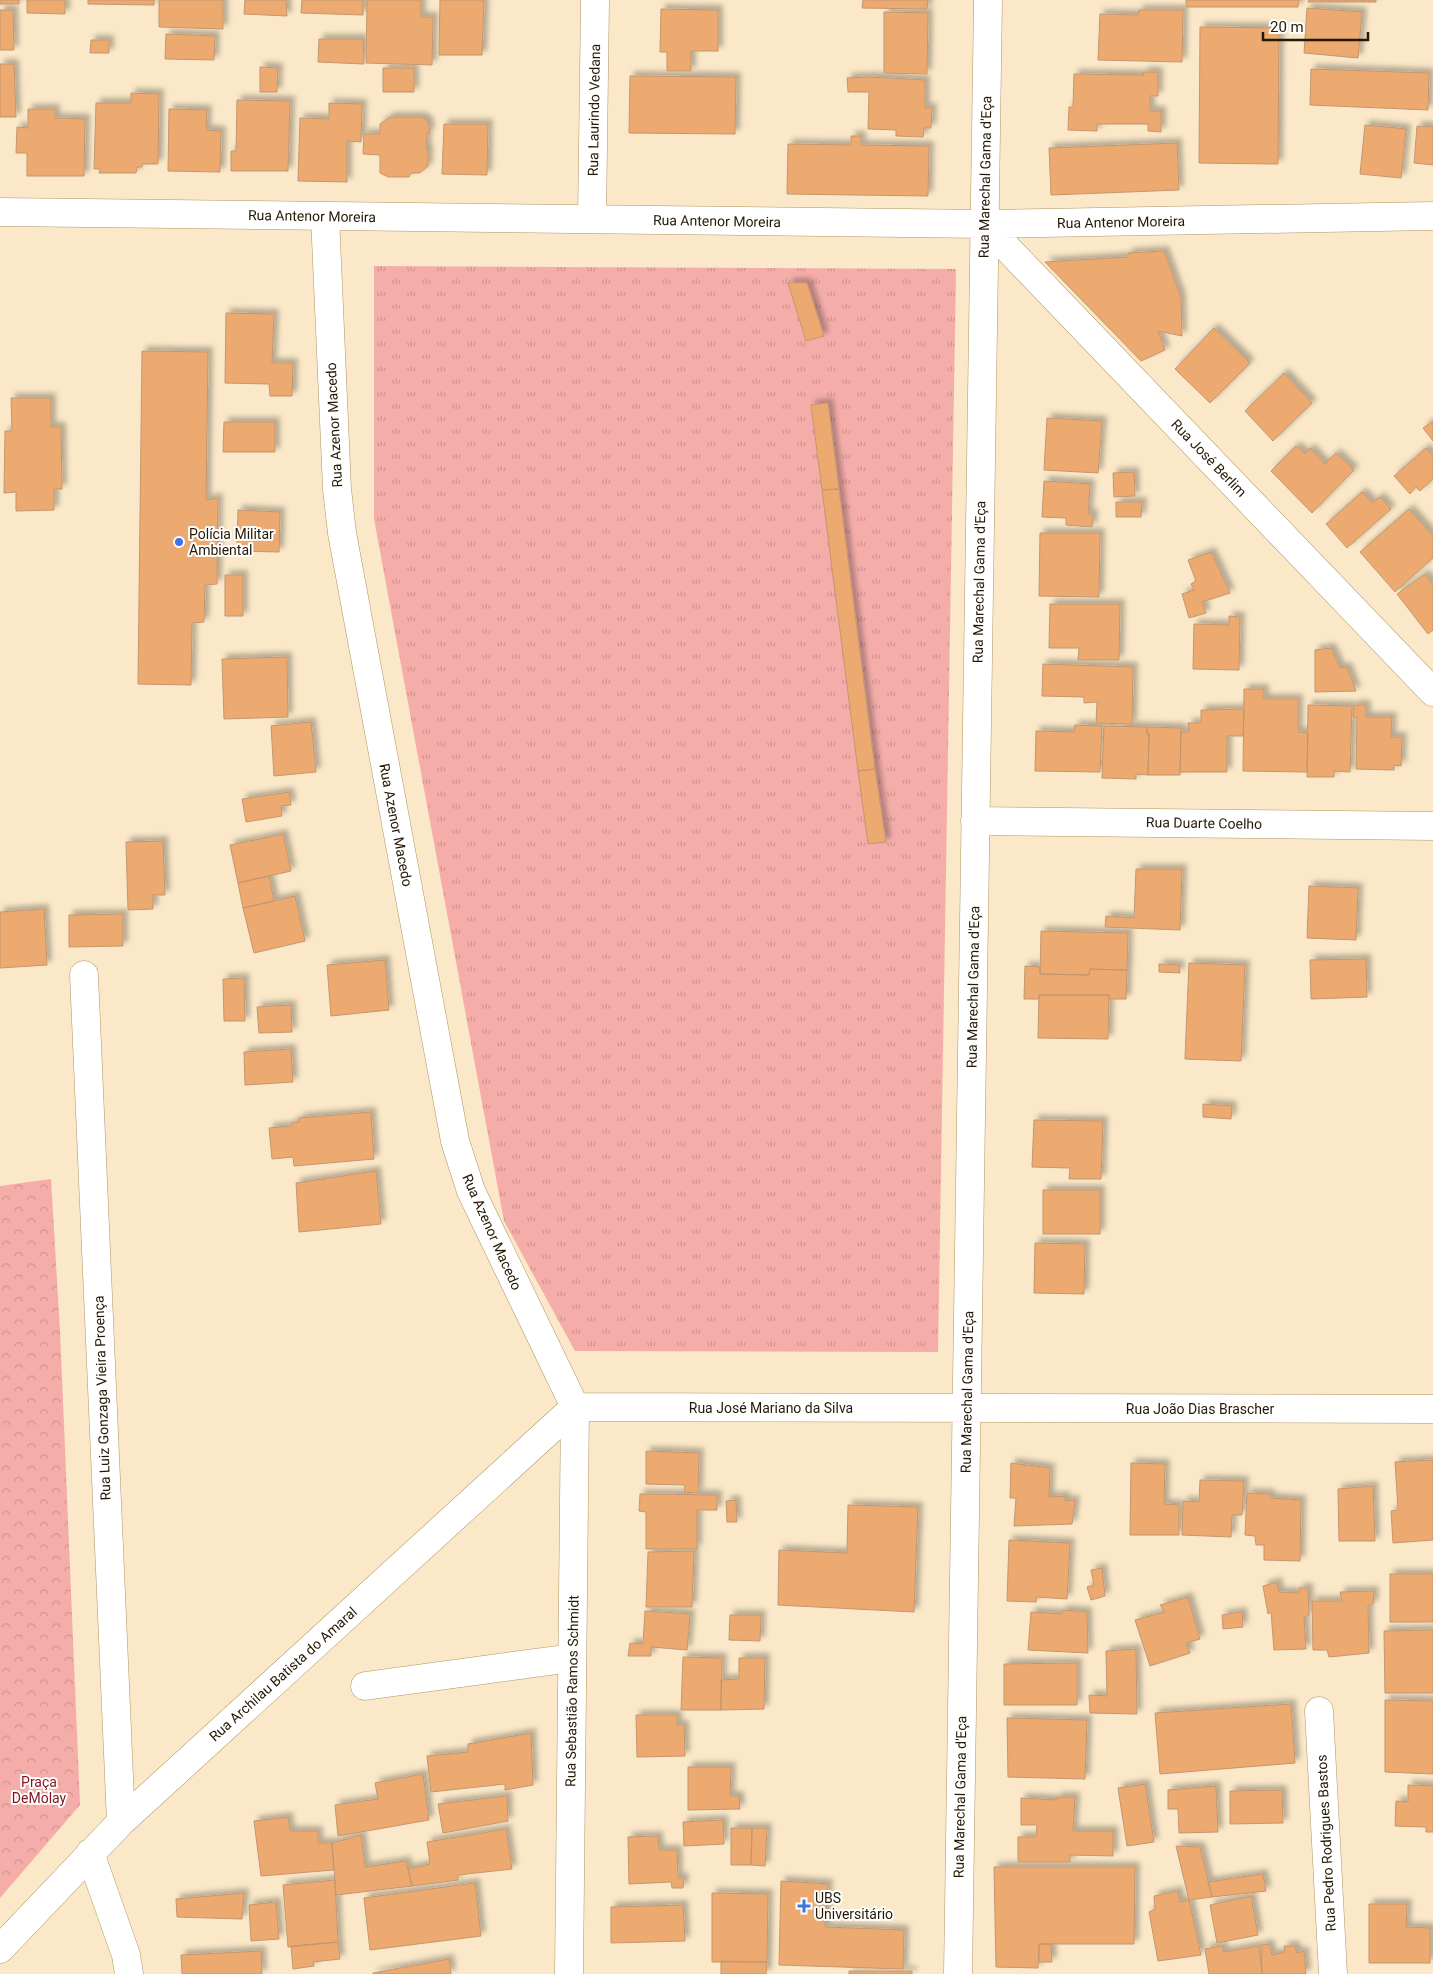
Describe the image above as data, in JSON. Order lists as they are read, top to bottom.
{
  "streets": {
    "street": [
      "Rua Laurindo Vedana",
      "Rua Marechal Gama d'Eça",
      "Rua Antenor Moreira",
      "Rua Azenor Macedo",
      "Rua José Berlim",
      "Rua Duarte Coelho",
      "Rua Luiz Gonzaga Vieira Proença",
      "Rua José Mariano da Silva",
      "Rua João Dias Brascher",
      "Rua Archilau Batista do Amaral",
      "Rua Sebastião Ramos Schmidt",
      "Rua Pedro Rodrigues Bastos"
    ]
  },
  "crossings": [
    ["Rua Laurindo Vedana", "Rua Antenor Moreira"],
    ["Rua Marechal Gama d'Eça", "Rua Antenor Moreira"],
    ["Rua Marechal Gama d'Eça", "Rua José Berlim"],
    ["Rua Marechal Gama d'Eça", "Rua Duarte Coelho"],
    ["Rua Marechal Gama d'Eça", "Rua José Mariano da Silva"],
    ["Rua Marechal Gama d'Eça", "Rua João Dias Brascher"],
    ["Rua Antenor Moreira", "Rua Azenor Macedo"],
    ["Rua Antenor Moreira", "Rua José Berlim"],
    ["Rua Azenor Macedo", "Rua José Mariano da Silva"],
    ["Rua Azenor Macedo", "Rua Archilau Batista do Amaral"],
    ["Rua Azenor Macedo", "Rua Sebastião Ramos Schmidt"],
    ["Rua Luiz Gonzaga Vieira Proença", "Rua Archilau Batista do Amaral"],
    ["Rua José Mariano da Silva", "Rua João Dias Brascher"],
    ["Rua José Mariano da Silva", "Rua Archilau Batista do Amaral"],
    ["Rua José Mariano da Silva", "Rua Sebastião Ramos Schmidt"],
    ["Rua Archilau Batista do Amaral", "Rua Sebastião Ramos Schmidt"]
  ],
  "parks": ["Praça DeMolay"],
  "places": {
    "other": ["Polícia Militar Ambiental"],
    "health": ["UBS Universitário"]
  },
  "scale_bar": "20 m"
}
